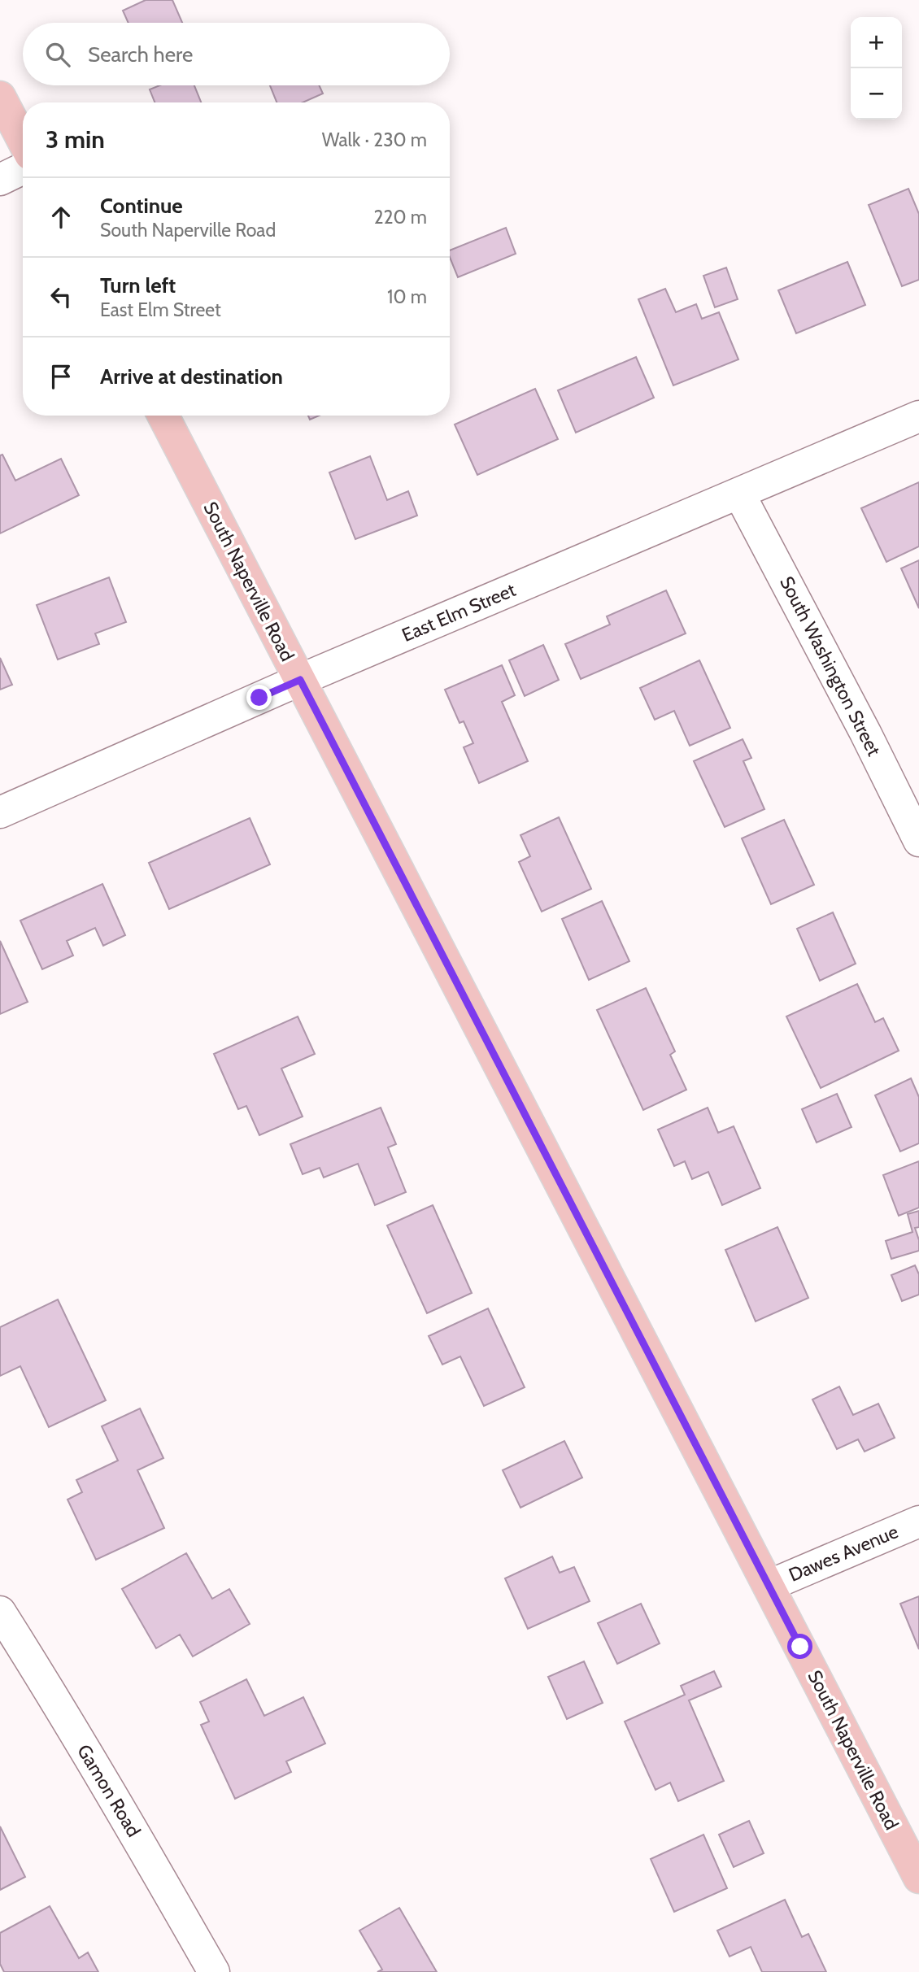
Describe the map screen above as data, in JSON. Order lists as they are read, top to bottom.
{
  "streets": {
    "main road": ["South Naperville Road"],
    "street": [
      "East Elm Street",
      "South Washington Street",
      "Dawes Avenue",
      "Gamon Road"
    ]
  },
  "crossings": [
    ["South Naperville Road", "East Elm Street"],
    ["South Naperville Road", "Dawes Avenue"],
    ["East Elm Street", "South Washington Street"]
  ],
  "page": {
    "map_buttons": ["+", "−"],
    "search": "Search here",
    "heading": ["3 min", "Walk · 230 m"],
    "list": [
      ["Continue", "South Naperville Road", "220 m"],
      ["Turn left", "East Elm Street", "10 m"],
      "Arrive at destination"
    ]
  }
}
